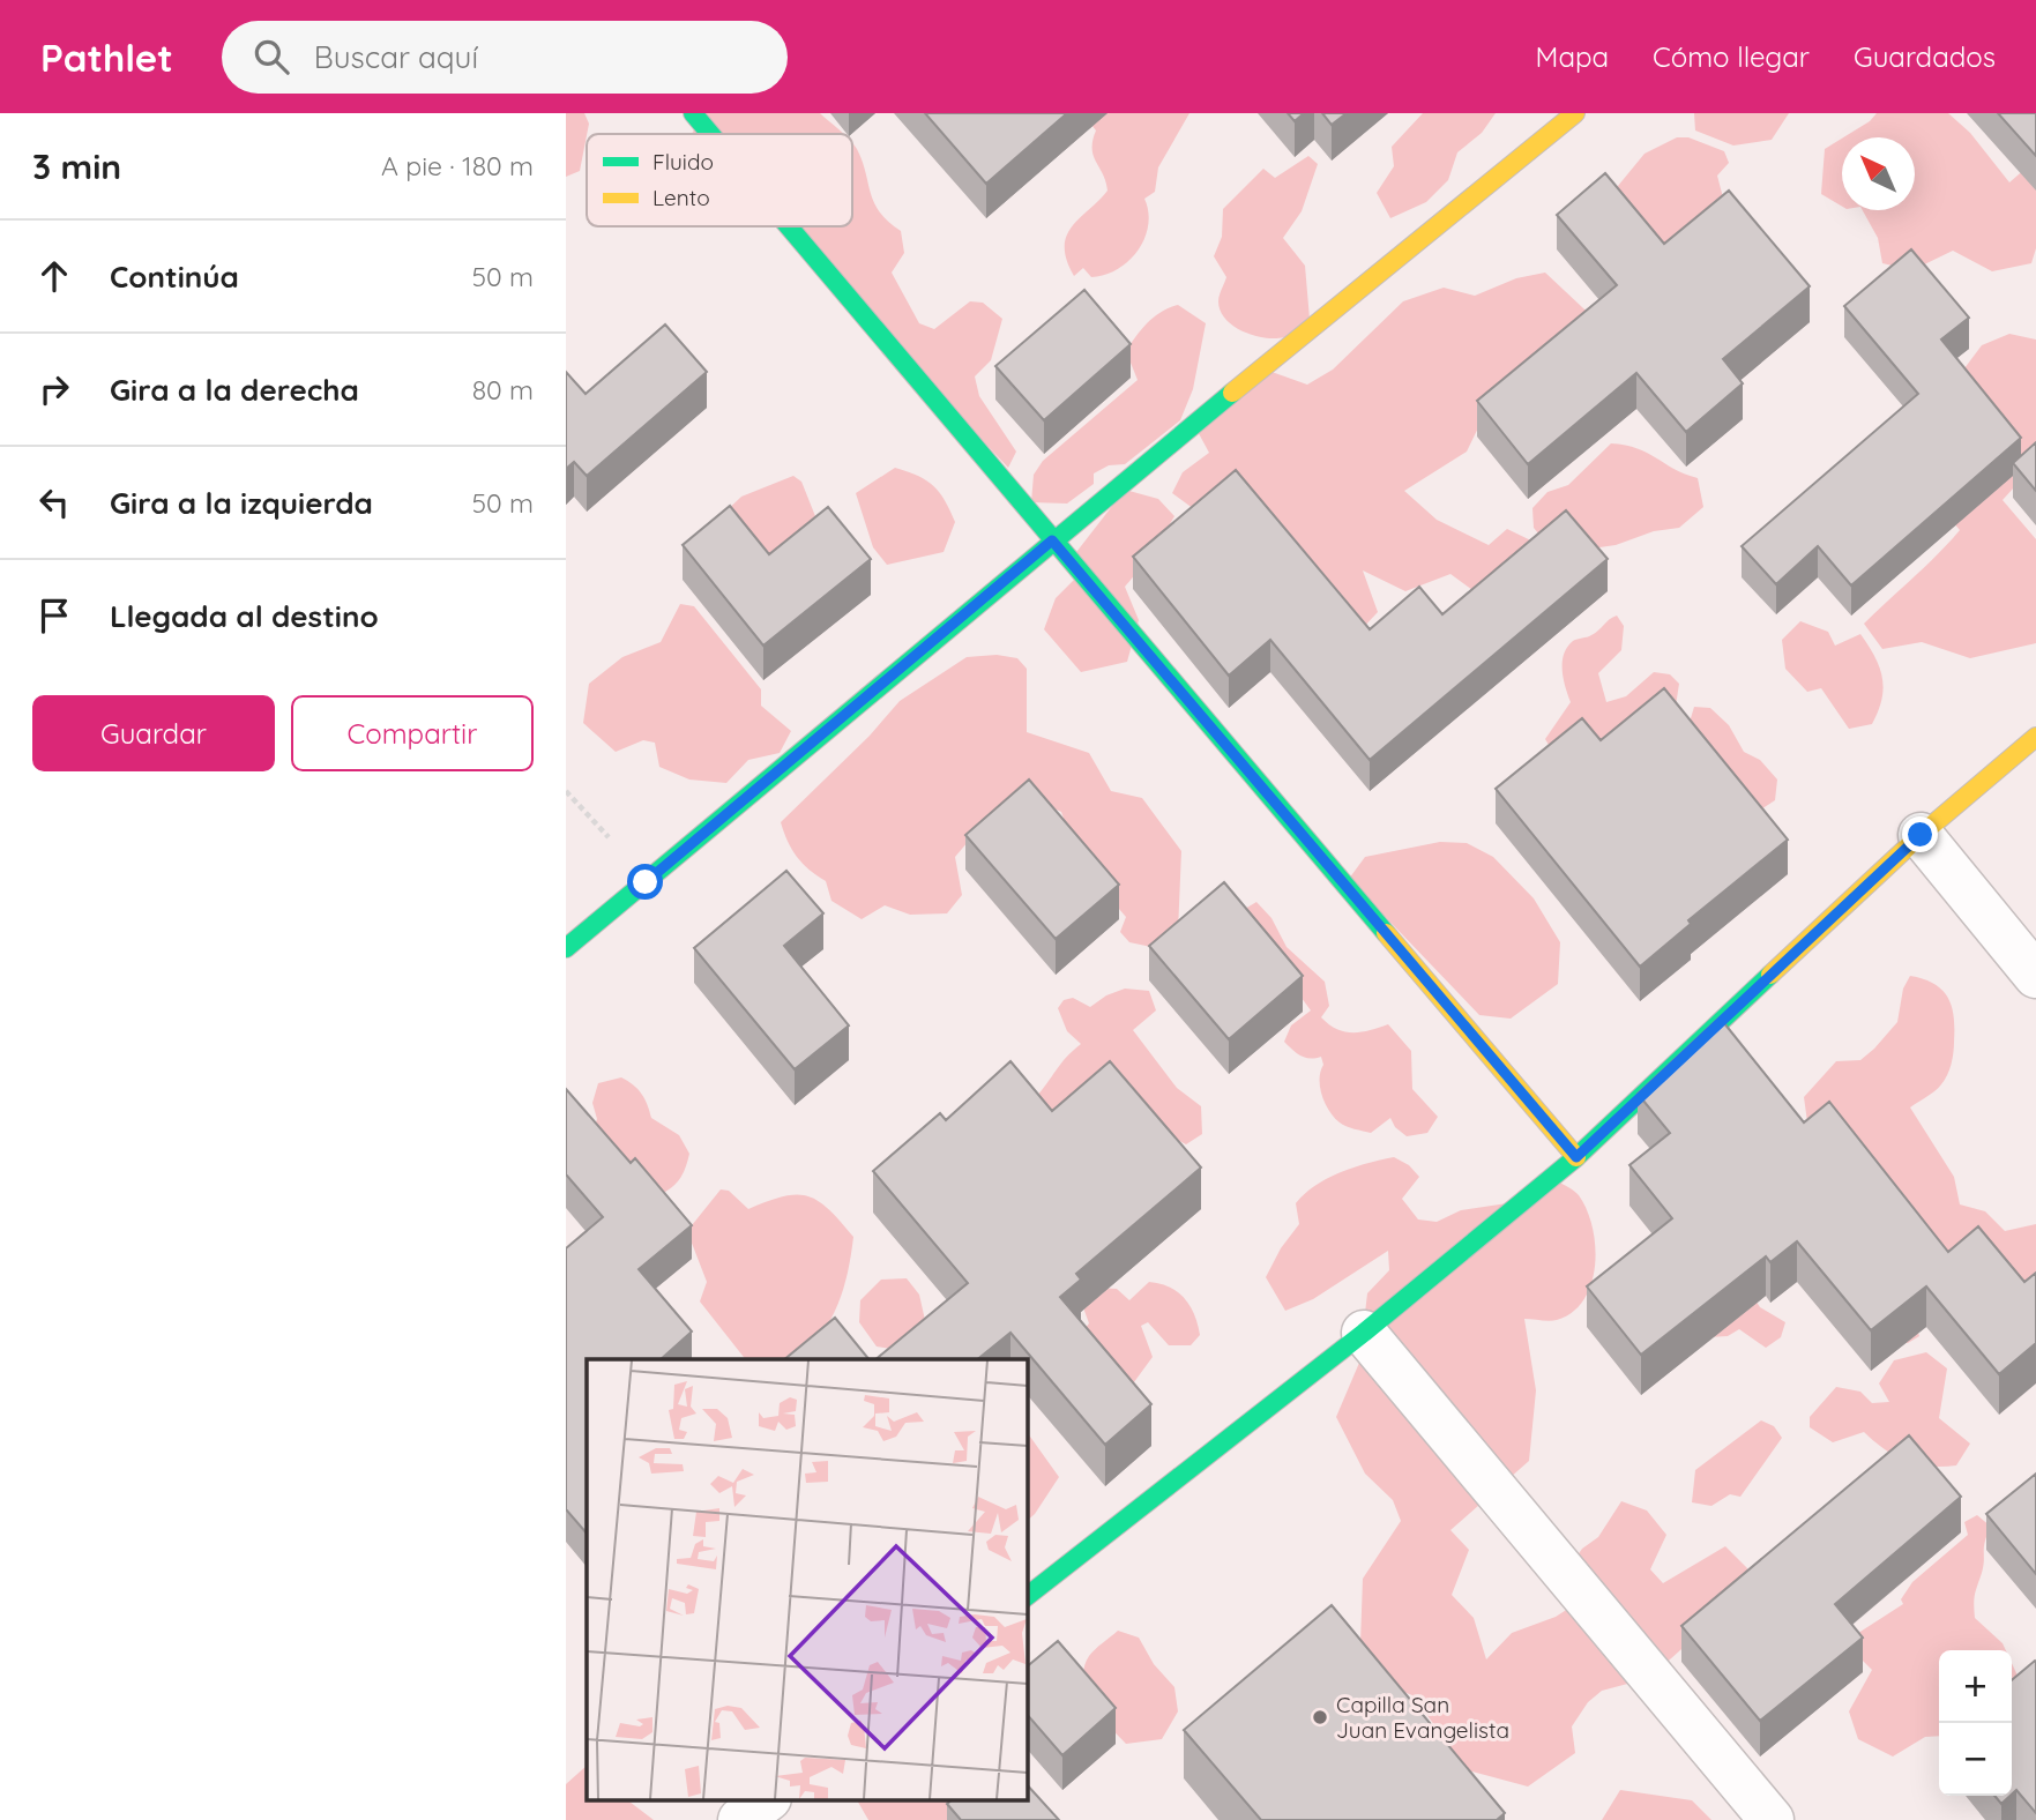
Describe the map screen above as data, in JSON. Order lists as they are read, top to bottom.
{
  "places": ["Capilla San Juan Evangelista"],
  "legend": ["Fluido", "Lento"],
  "north": "top left",
  "page": {
    "header": "Pathlet",
    "search": "Buscar aquí",
    "nav": ["Mapa", "Cómo llegar", "Guardados"],
    "heading": ["3 min", "A pie · 180 m"],
    "list": [
      ["Continúa", "50 m"],
      ["Gira a la derecha", "80 m"],
      ["Gira a la izquierda", "50 m"],
      "Llegada al destino"
    ],
    "buttons": ["Guardar", "Compartir"],
    "map_buttons": ["+", "−"]
  }
}
